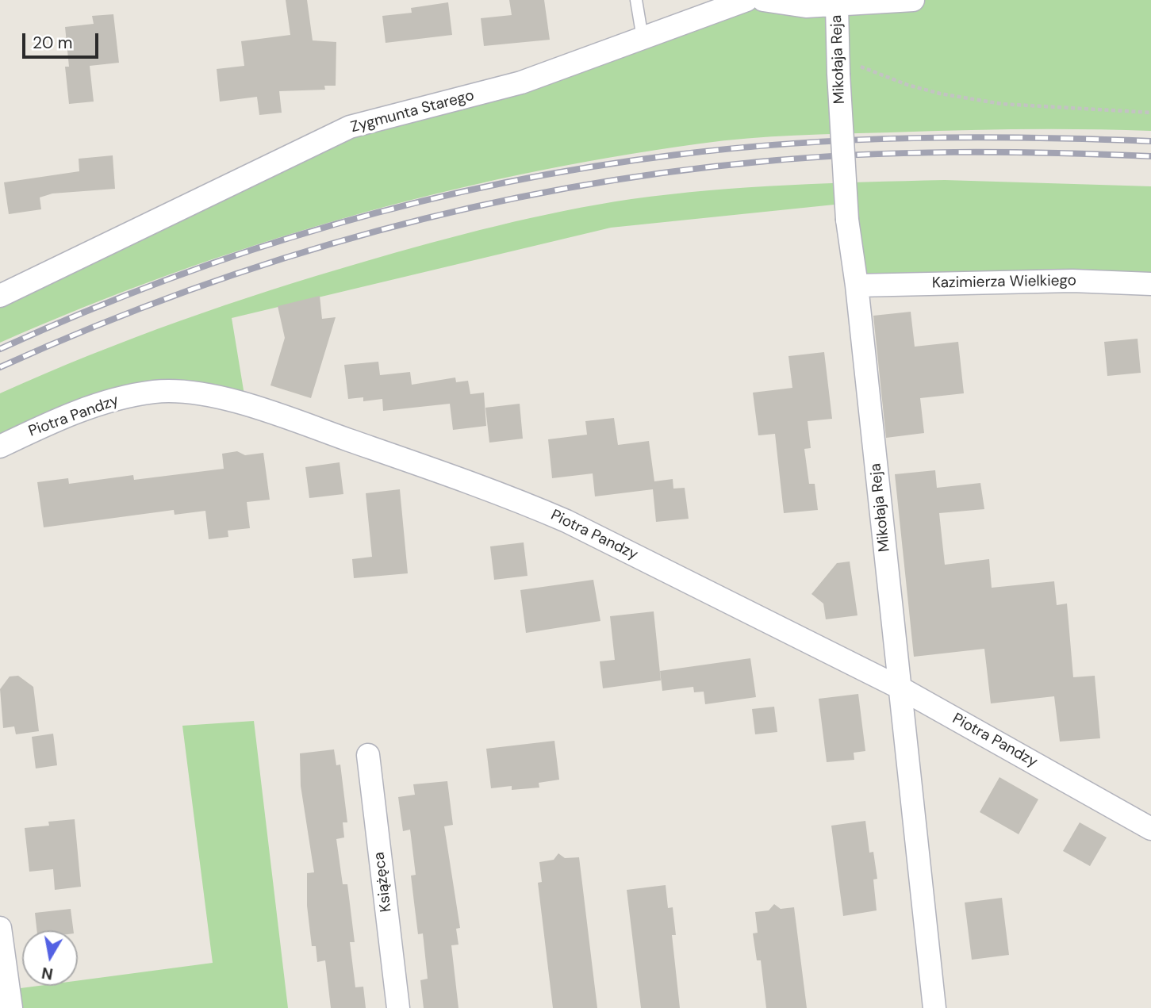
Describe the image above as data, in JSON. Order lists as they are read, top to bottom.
{
  "streets": {
    "street": [
      "Mikołaja Reja",
      "Zygmunta Starego",
      "Kazimierza Wielkiego",
      "Piotra Pandzy",
      "Książęca"
    ]
  },
  "crossings": [
    ["Mikołaja Reja", "Kazimierza Wielkiego"],
    ["Mikołaja Reja", "Piotra Pandzy"]
  ],
  "scale_bar": "20 m",
  "north": "bottom"
}
